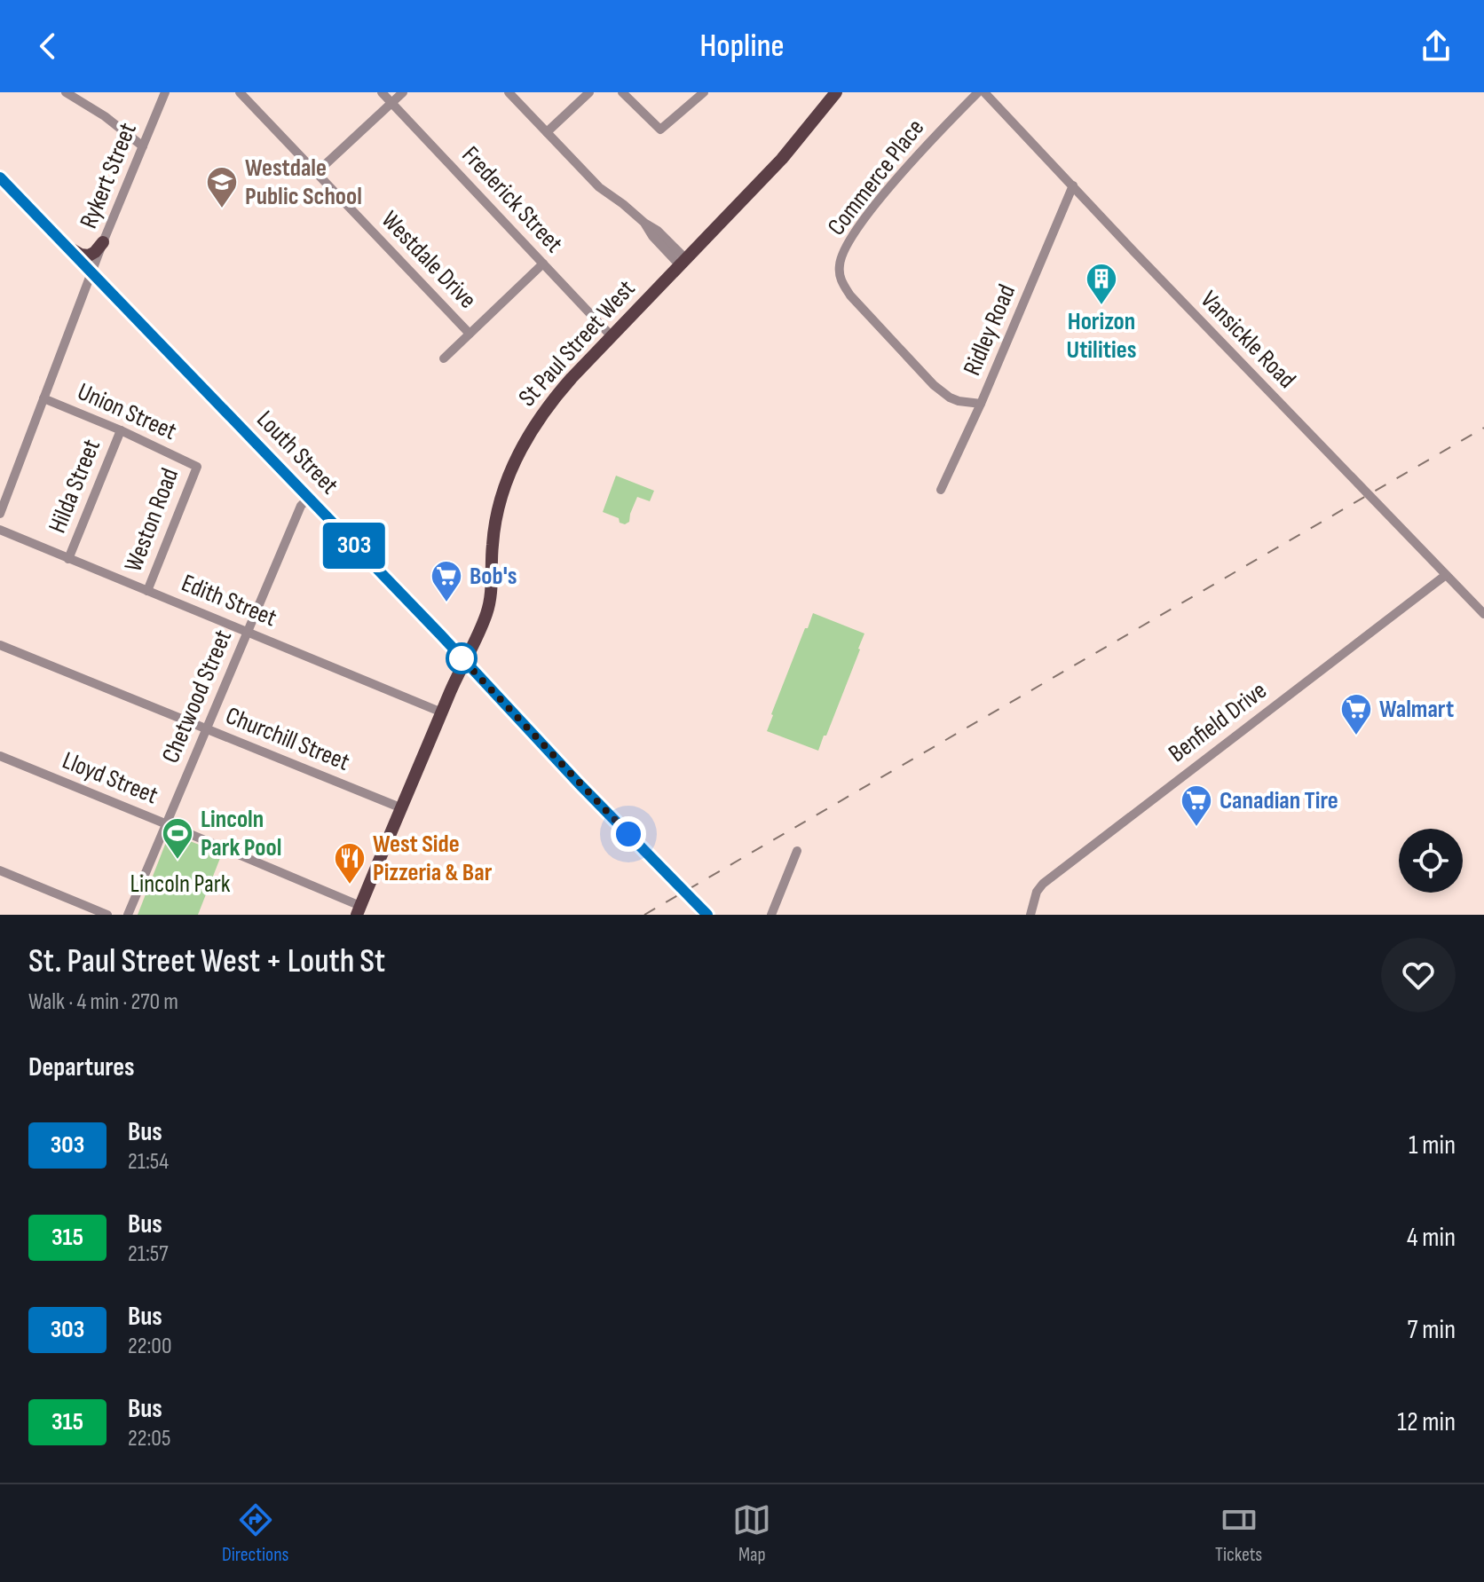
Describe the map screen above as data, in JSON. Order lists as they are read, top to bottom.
{
  "streets": {
    "main road": ["St Paul Street West", "Louth Street"],
    "street": [
      "Rykert Street",
      "Commerce Place",
      "Frederick Street",
      "Westdale Drive",
      "Ridley Road",
      "Vansickle Road",
      "Union Street",
      "Hilda Street",
      "Weston Road",
      "Edith Street",
      "Chetwood Street",
      "Benfield Drive",
      "Churchill Street",
      "Lloyd Street"
    ]
  },
  "crossings": [
    ["Rykert Street", "Union Street"],
    ["Rykert Street", "Louth Street"],
    ["Commerce Place", "Ridley Road"],
    ["Frederick Street", "St Paul Street West"],
    ["Ridley Road", "Vansickle Road"],
    ["Vansickle Road", "Benfield Drive"],
    ["St Paul Street West", "Louth Street"],
    ["St Paul Street West", "Edith Street"],
    ["St Paul Street West", "Churchill Street"],
    ["St Paul Street West", "Lloyd Street"],
    ["Union Street", "Hilda Street"],
    ["Union Street", "Weston Road"],
    ["Louth Street", "Chetwood Street"],
    ["Hilda Street", "Edith Street"],
    ["Weston Road", "Edith Street"],
    ["Edith Street", "Chetwood Street"],
    ["Chetwood Street", "Churchill Street"],
    ["Chetwood Street", "Lloyd Street"]
  ],
  "parks": ["Lincoln Park"],
  "places": {
    "school or university": ["Westdale Public School"],
    "building": ["Horizon Utilities"],
    "supermarket": ["Bob's", "Walmart", "Canadian Tire"],
    "sports": ["Lincoln Park Pool"],
    "restaurant": ["West Side Pizzeria & Bar"]
  },
  "lines": ["bus line 303"],
  "page": {
    "header": "Hopline",
    "on_map": "303",
    "heading": [
      ["St. Paul Street West + Louth St", "Walk · 4 min · 270 m"],
      "Departures"
    ],
    "list": [
      {
        "mark": "303",
        "name": "Bus",
        "note": "21:54",
        "value": "1 min"
      },
      {
        "mark": "315",
        "name": "Bus",
        "note": "21:57",
        "value": "4 min"
      },
      {
        "mark": "303",
        "name": "Bus",
        "note": "22:00",
        "value": "7 min"
      },
      {
        "mark": "315",
        "name": "Bus",
        "note": "22:05",
        "value": "12 min"
      }
    ],
    "tabs": ["Directions", "Map", "Tickets"]
  }
}
